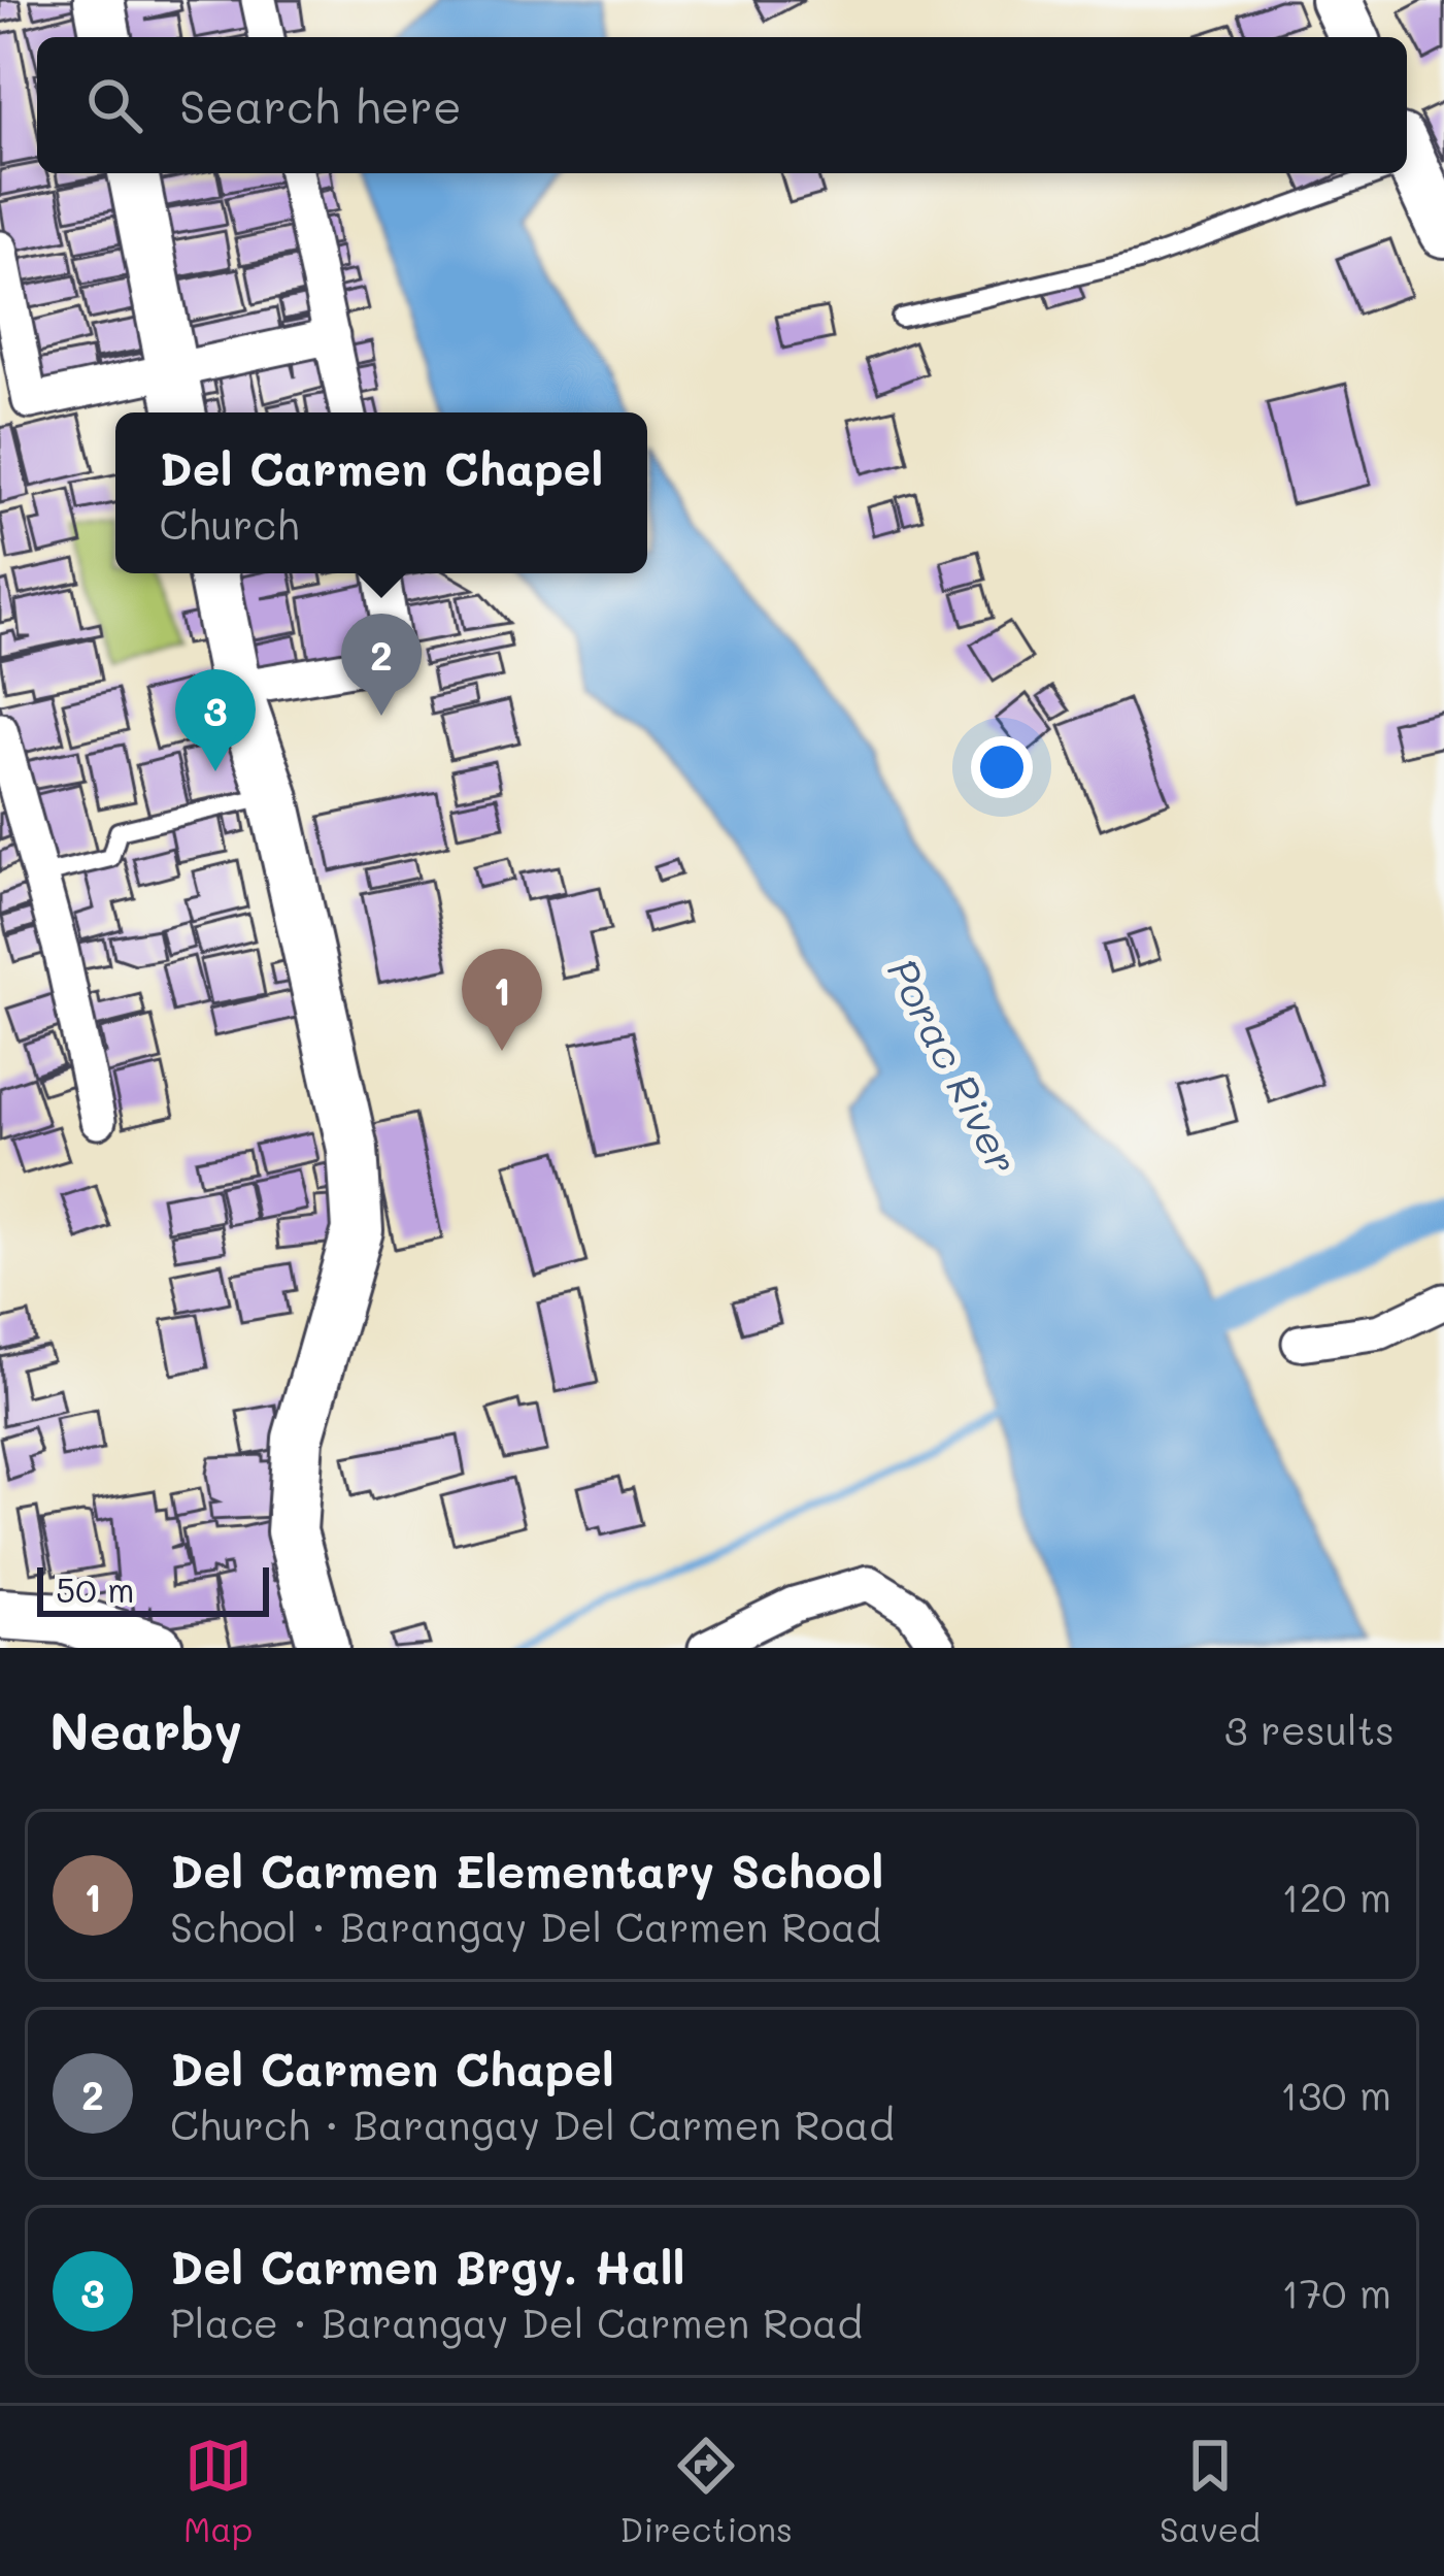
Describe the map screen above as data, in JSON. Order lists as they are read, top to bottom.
{
  "water": ["Porac River"],
  "scale_bar": "50 m",
  "page": {
    "search": "Search here",
    "popup": ["Del Carmen Chapel", "Church"],
    "pins": ["2", "3", "1"],
    "scale": "50 m",
    "heading": ["Nearby", "3 results"],
    "list": [
      {
        "mark": "1",
        "name": "Del Carmen Elementary School",
        "note": "School · Barangay Del Carmen Road",
        "value": "120 m"
      },
      {
        "mark": "2",
        "name": "Del Carmen Chapel",
        "note": "Church · Barangay Del Carmen Road",
        "value": "130 m"
      },
      {
        "mark": "3",
        "name": "Del Carmen Brgy. Hall",
        "note": "Place · Barangay Del Carmen Road",
        "value": "170 m"
      }
    ],
    "nav": ["Map", "Directions", "Saved"]
  }
}
